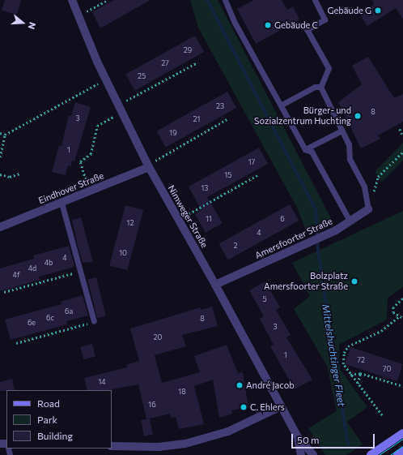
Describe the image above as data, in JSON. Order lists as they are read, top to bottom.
{
  "streets": {
    "street": ["Eindhover Straße", "Nimweger Straße", "Amersfoorter Straße"]
  },
  "crossings": [
    ["Eindhover Straße", "Nimweger Straße"],
    ["Nimweger Straße", "Amersfoorter Straße"]
  ],
  "water": ["Mittelshuchtinger Fleet"],
  "places": [
    "Gebäude G",
    "Gebäude C",
    "Bürger- und Sozialzentrum Huchting",
    "Bolzplatz Amersfoorter Straße",
    "André Jacob",
    "C. Ehlers"
  ],
  "house_numbers": [
    "29",
    "27",
    "25",
    "23",
    "8",
    "3",
    "21",
    "19",
    "1",
    "17",
    "15",
    "13",
    "11",
    "6",
    "12",
    "4",
    "2",
    "10",
    "4",
    "4b",
    "4d",
    "4f",
    "5",
    "6a",
    "6c",
    "8",
    "6e",
    "3",
    "20",
    "1",
    "72",
    "70",
    "14",
    "18",
    "16"
  ],
  "legend": ["Road", "Park", "Building"],
  "scale_bar": "50 m",
  "north": "right"
}
